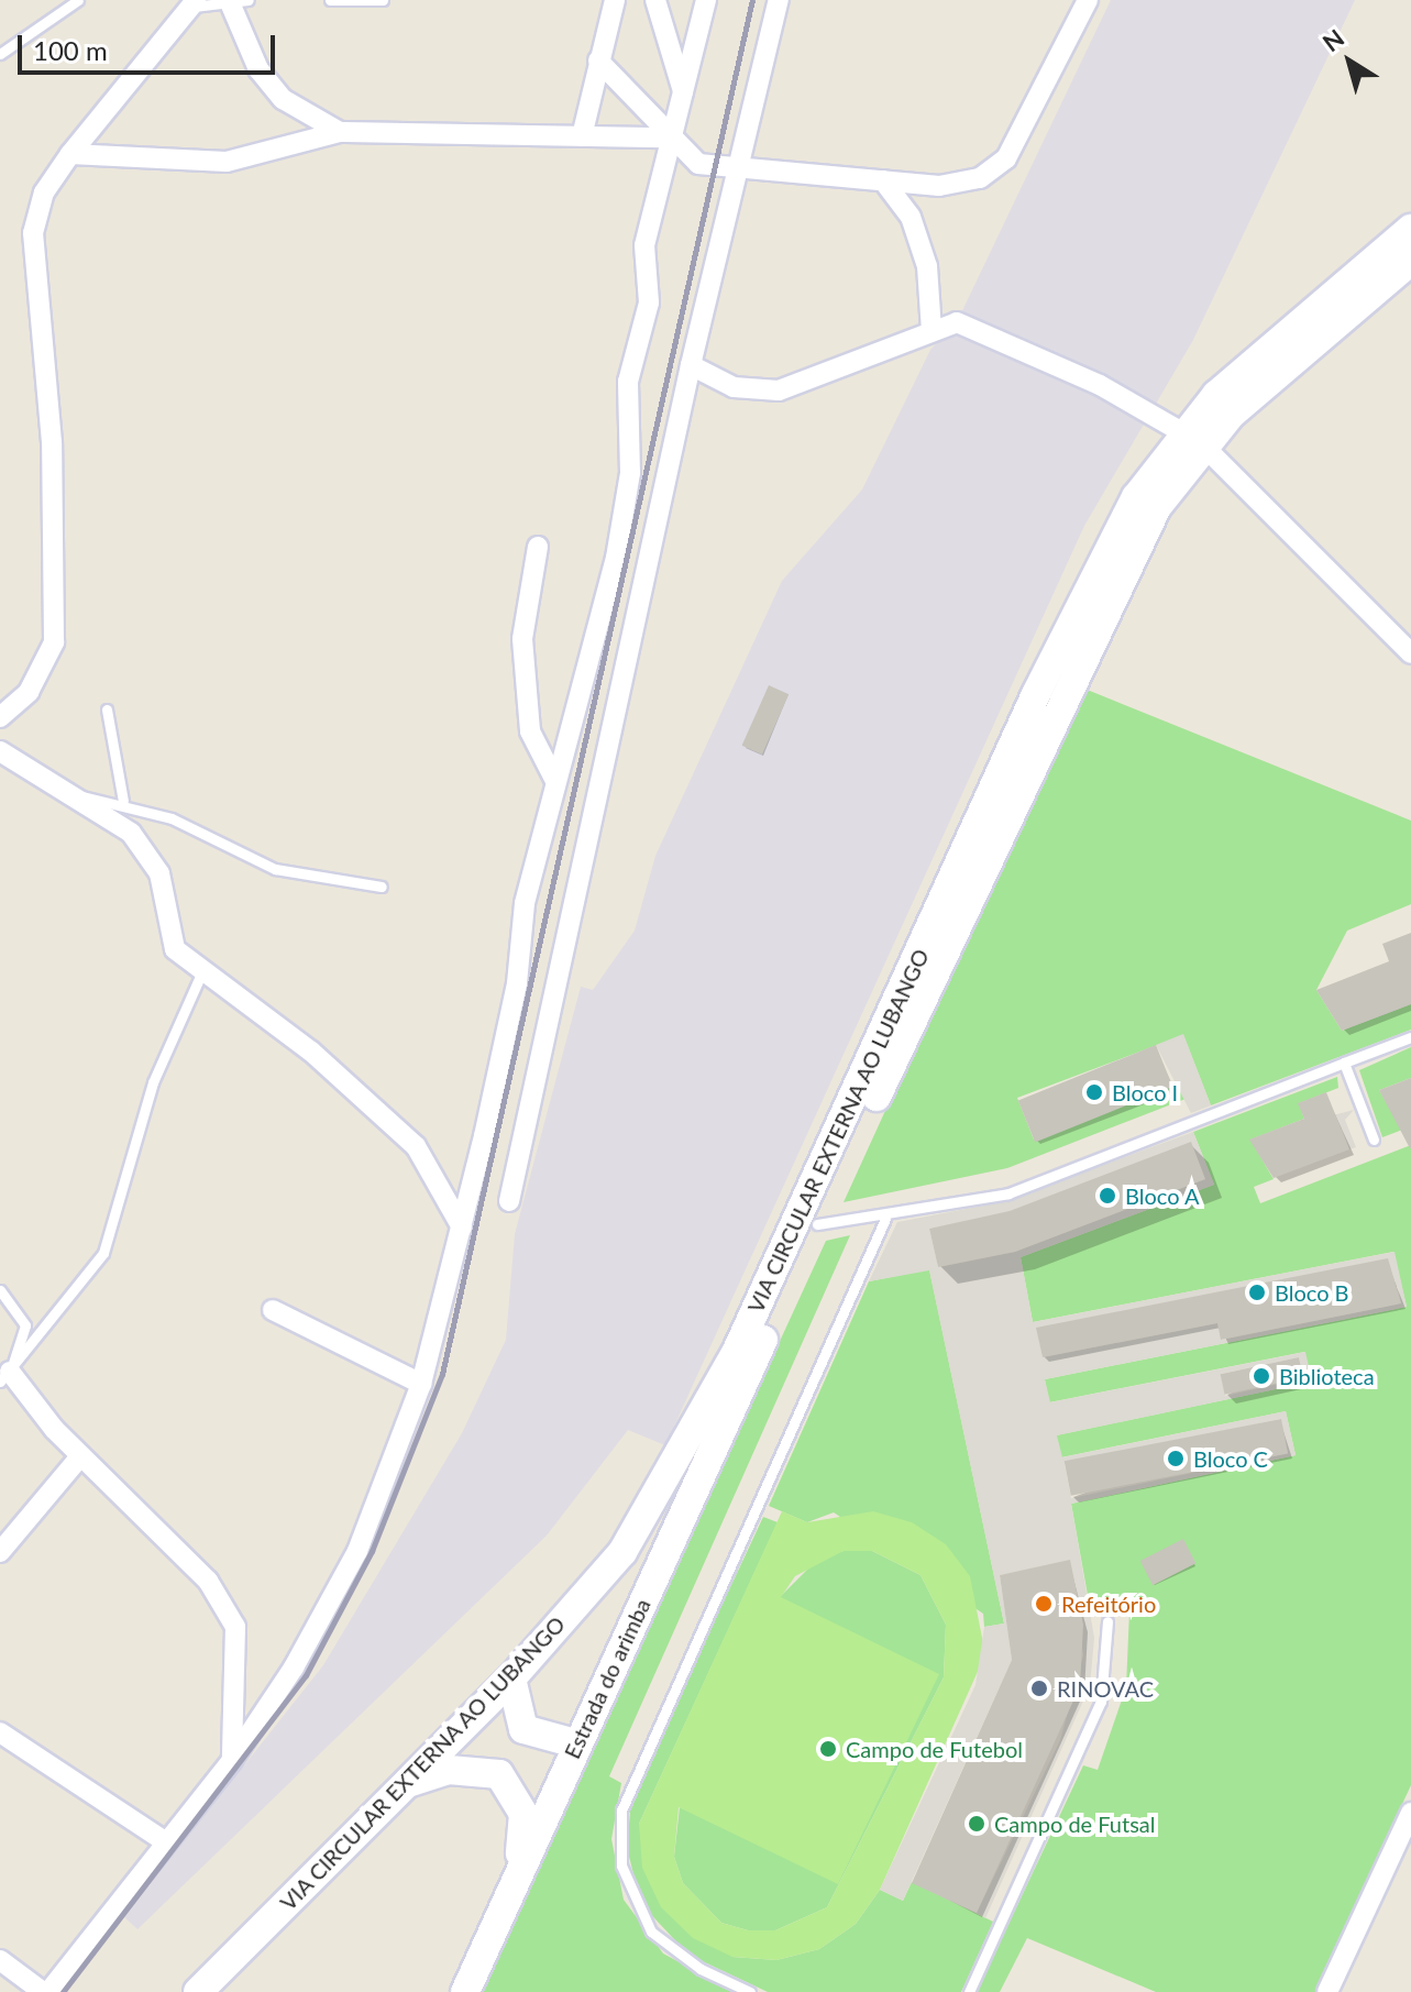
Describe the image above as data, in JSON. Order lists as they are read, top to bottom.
{
  "streets": {
    "main road": ["VIA CIRCULAR EXTERNA AO LUBANGO", "Estrada do arimba"]
  },
  "crossings": [
    ["VIA CIRCULAR EXTERNA AO LUBANGO", "Estrada do arimba"]
  ],
  "places": [
    "Bloco I",
    "Bloco A",
    "Bloco B",
    "Biblioteca",
    "Bloco C",
    "Refeitório",
    "RINOVAC",
    "Campo de Futebol",
    "Campo de Futsal"
  ],
  "scale_bar": "100 m",
  "north": "top left"
}
